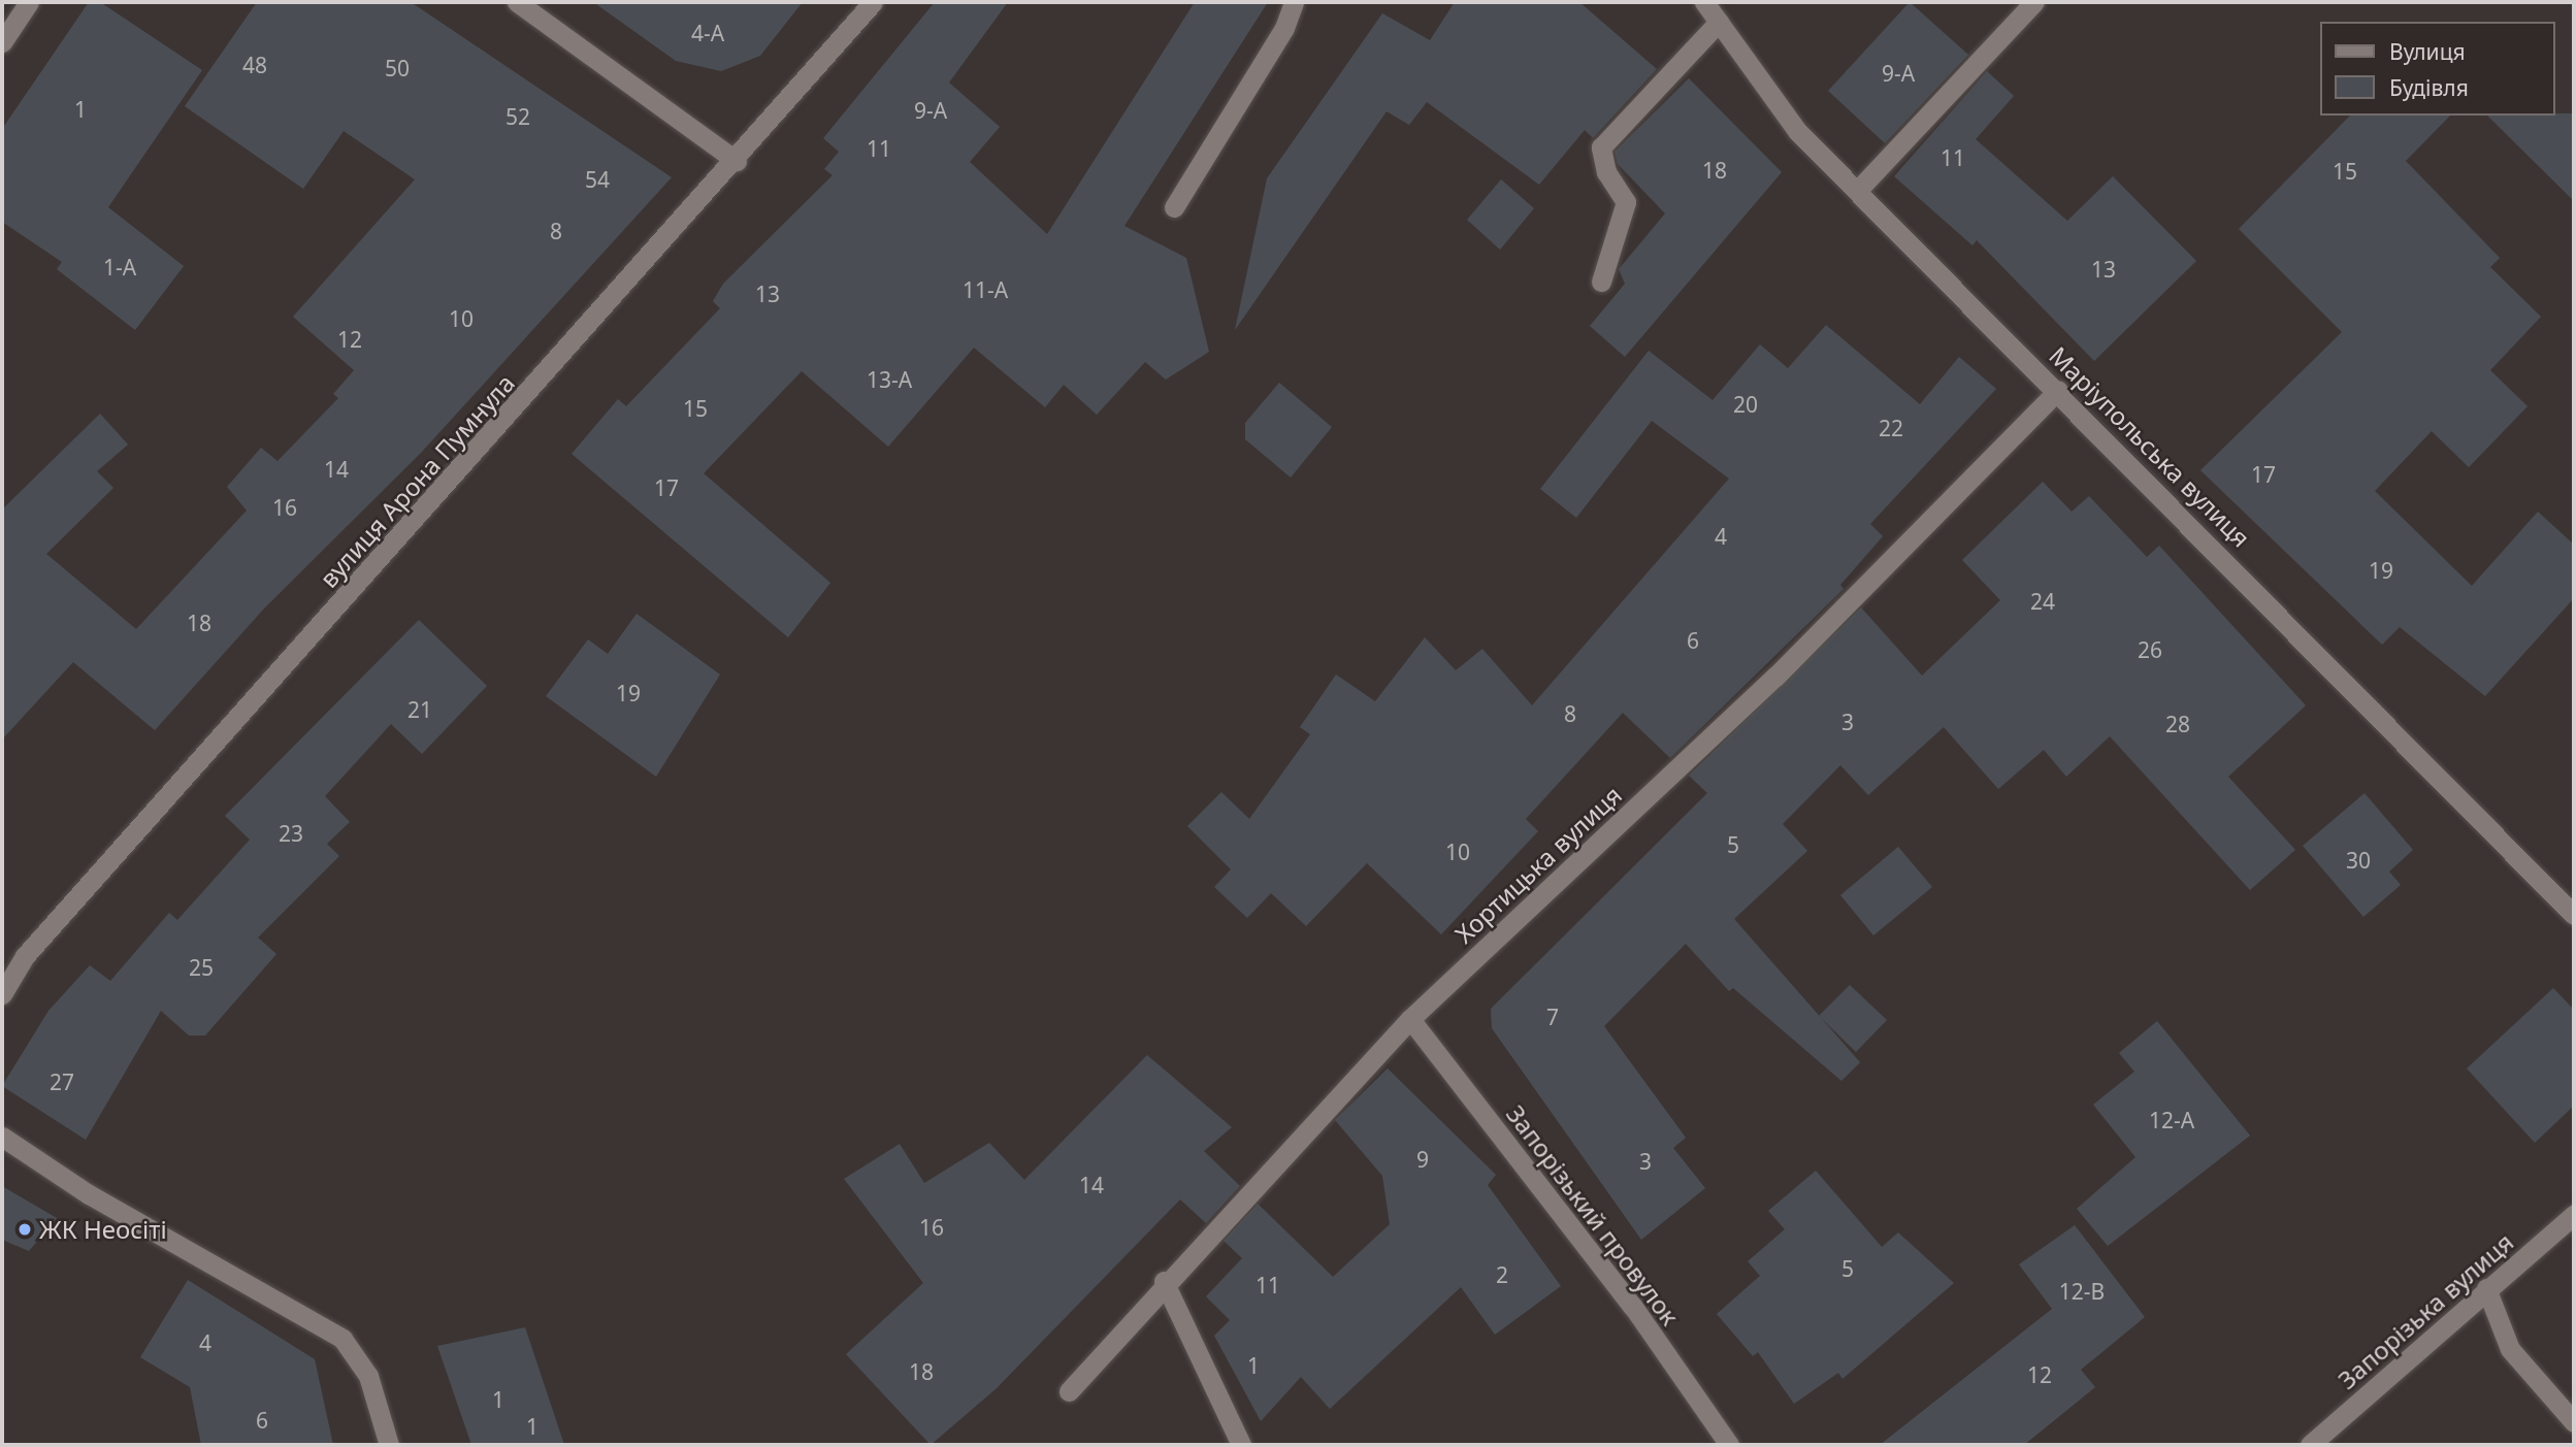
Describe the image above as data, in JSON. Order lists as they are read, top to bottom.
{
  "streets": {
    "street": [
      "Маріупольська вулиця",
      "вулиця Арона Пумнула",
      "Хортицька вулиця",
      "Запорізький провулок",
      "Запорізька вулиця"
    ]
  },
  "crossings": [
    ["Маріупольська вулиця", "Хортицька вулиця"],
    ["Хортицька вулиця", "Запорізький провулок"]
  ],
  "places": ["ЖК Неосіті"],
  "house_numbers": [
    "4-А",
    "48",
    "50",
    "9-А",
    "1",
    "9-А",
    "52",
    "11",
    "11",
    "18",
    "15",
    "54",
    "8",
    "1-А",
    "13",
    "11-А",
    "13",
    "10",
    "12",
    "13-А",
    "20",
    "15",
    "22",
    "14",
    "17",
    "17",
    "16",
    "4",
    "19",
    "24",
    "18",
    "6",
    "26",
    "19",
    "21",
    "8",
    "3",
    "28",
    "23",
    "5",
    "10",
    "30",
    "25",
    "7",
    "27",
    "12-А",
    "9",
    "3",
    "14",
    "16",
    "5",
    "2",
    "11",
    "12-В",
    "4",
    "1",
    "18",
    "12",
    "1",
    "6",
    "1"
  ],
  "legend": ["Вулиця", "Будівля"]
}
